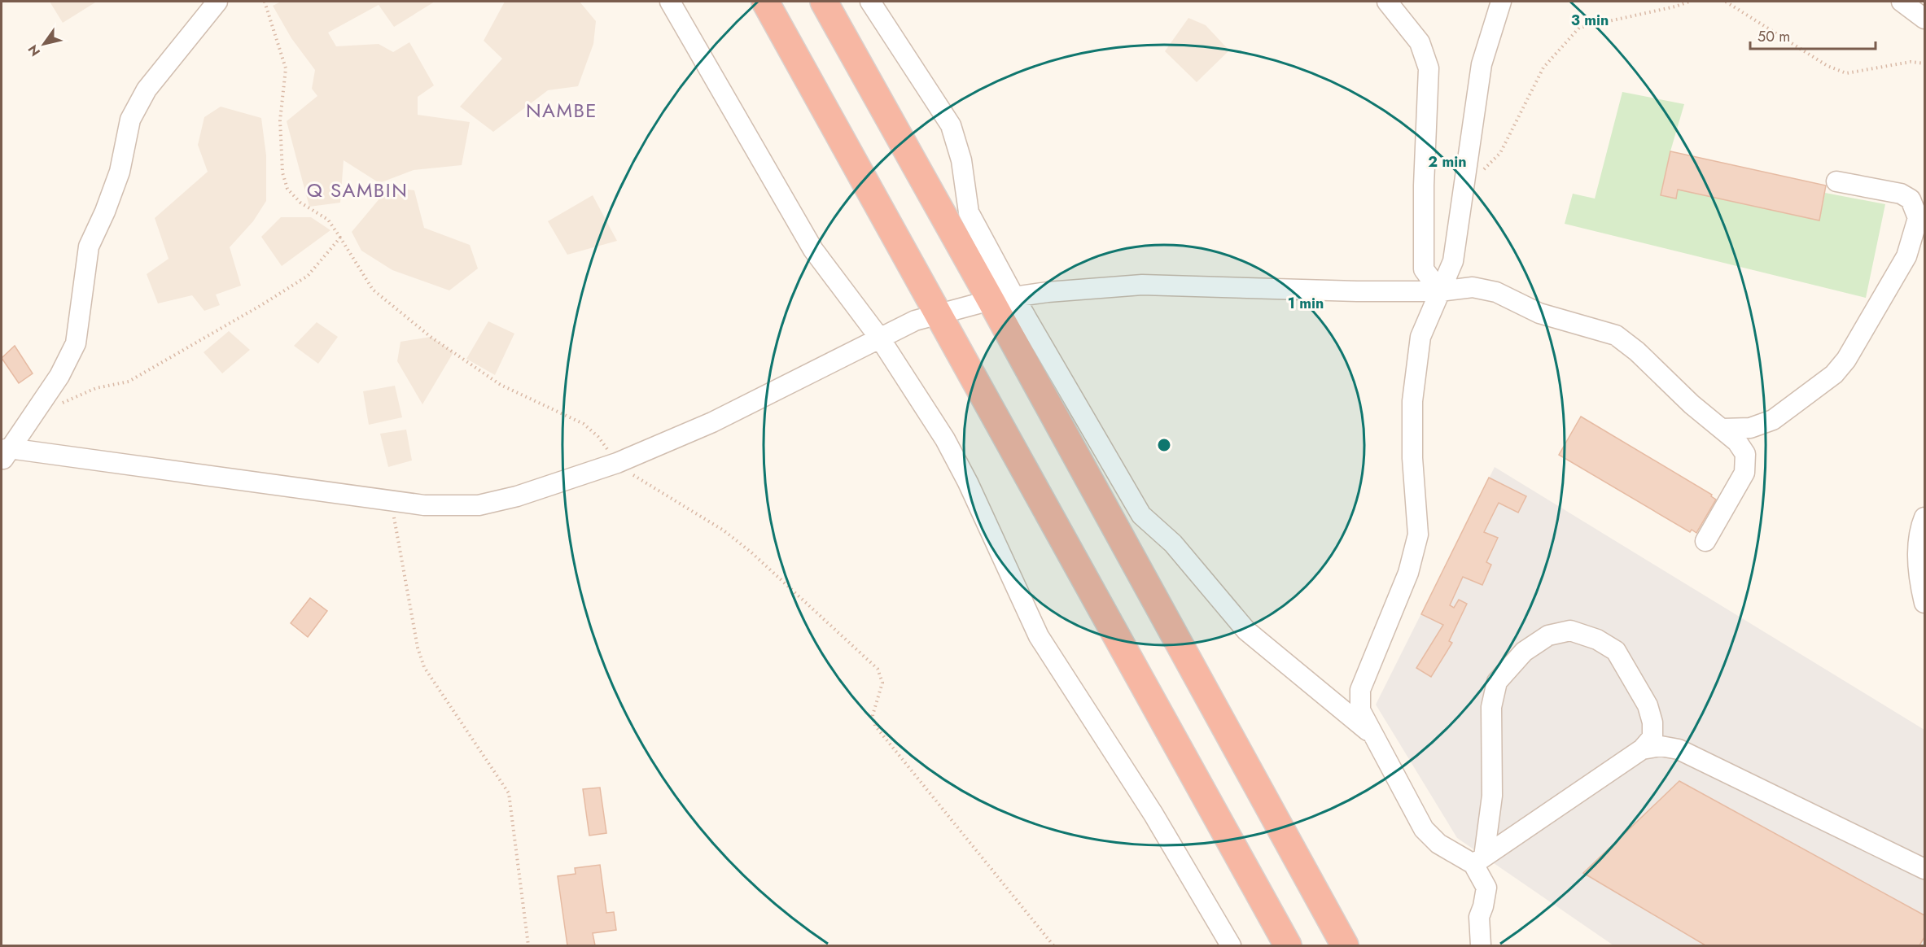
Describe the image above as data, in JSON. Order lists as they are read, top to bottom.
{
  "districts": ["NAMBE", "Q SAMBIN"],
  "scale_bar": "50 m",
  "north": "bottom left",
  "rings": ["3 min", "2 min", "1 min"]
}
